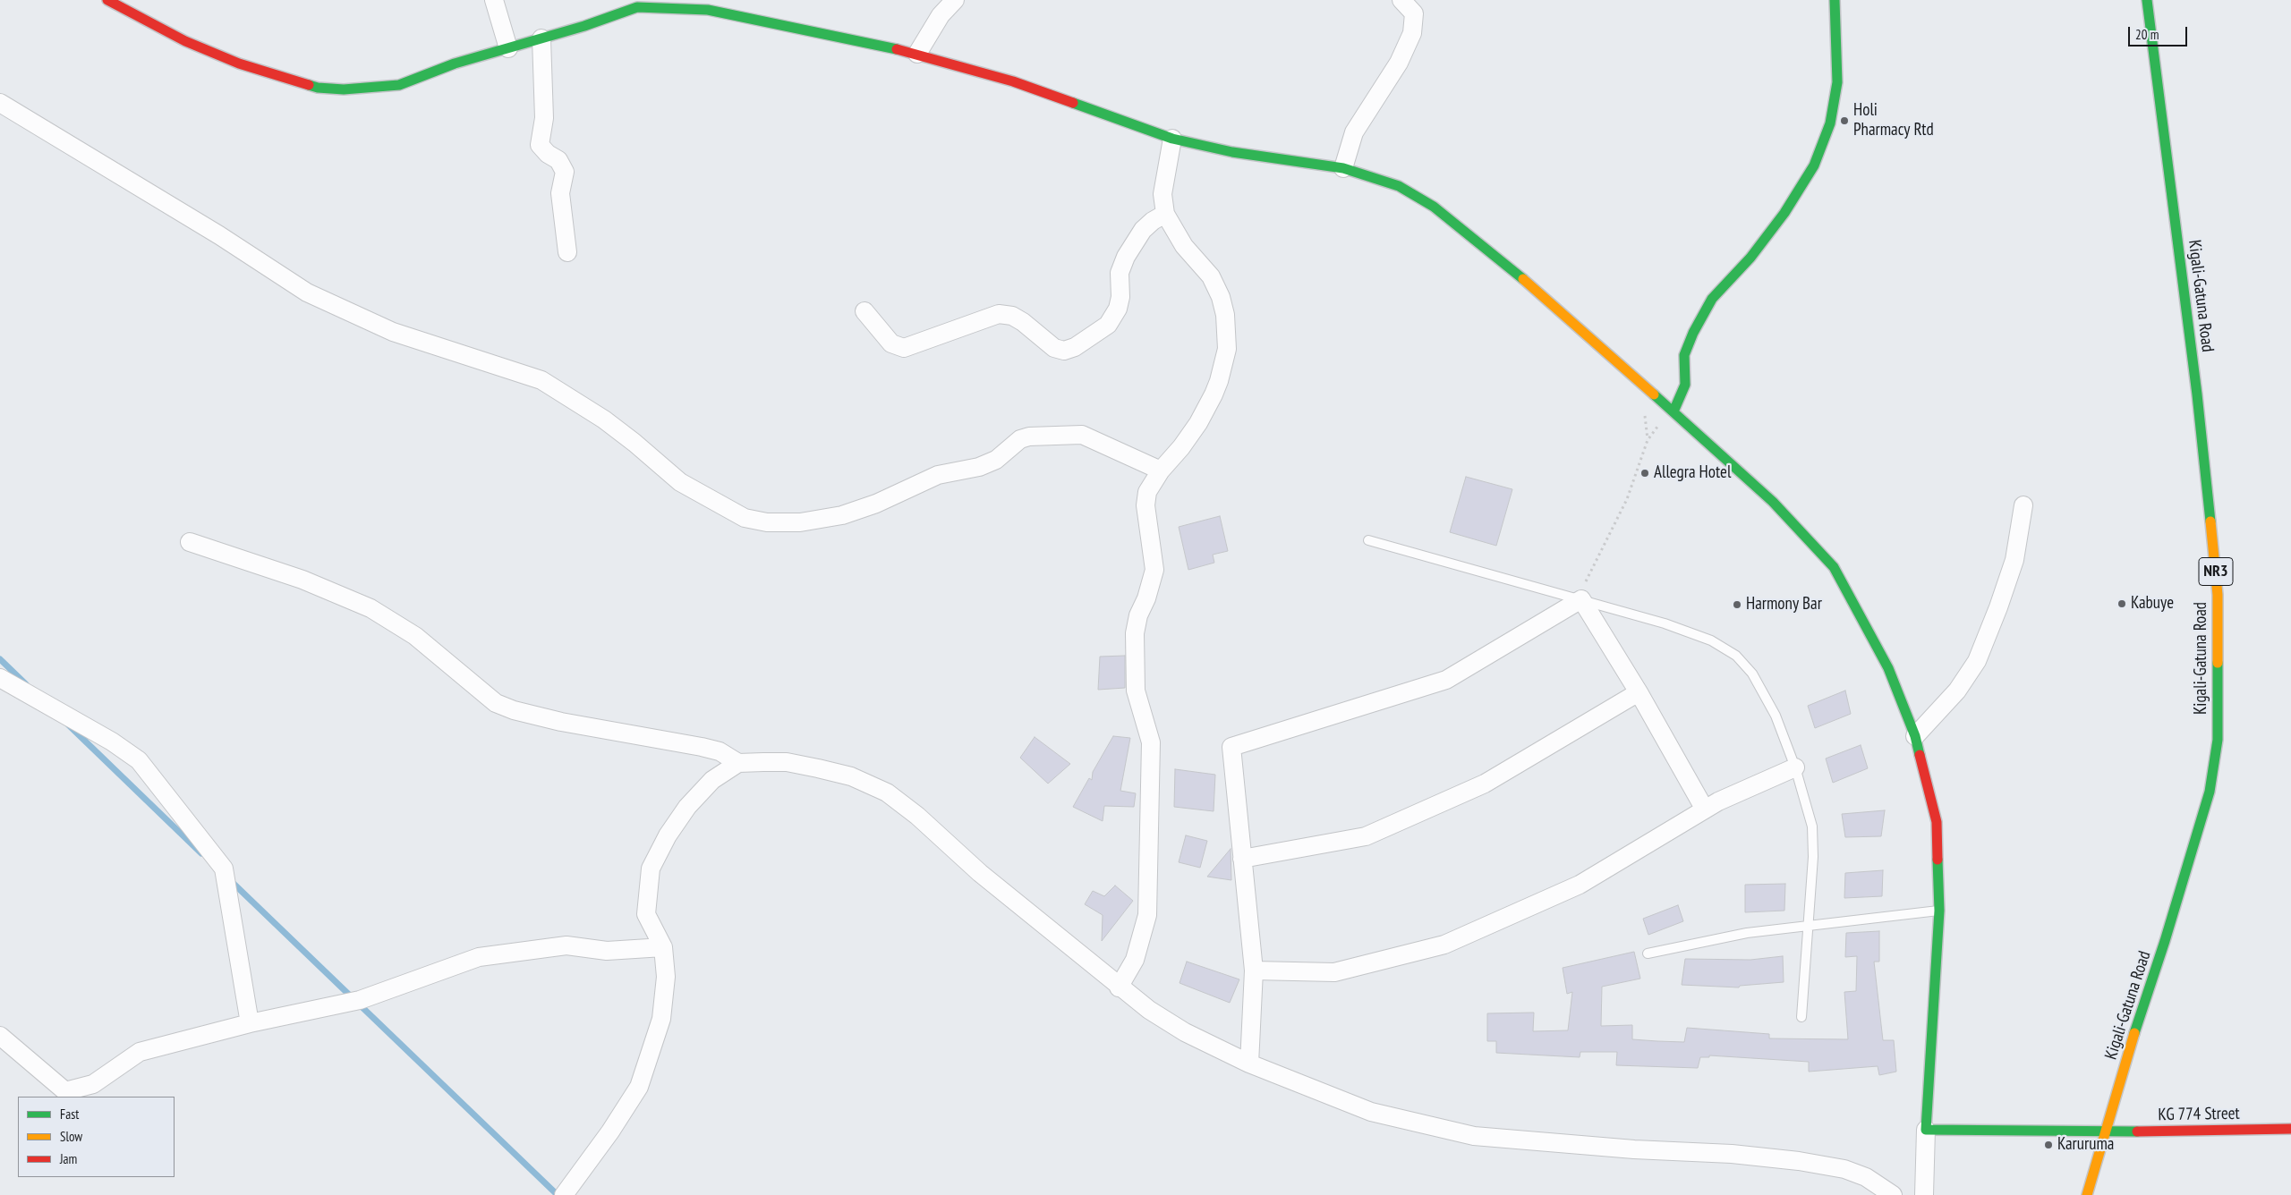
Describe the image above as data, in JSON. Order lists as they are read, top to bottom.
{
  "streets": {
    "main road": ["Kigali-Gatuna Road", "NR3", "KG 774 Street"]
  },
  "crossings": [
    ["Kigali-Gatuna Road", "KG 774 Street"]
  ],
  "places": [
    "Holi Pharmacy Rtd",
    "Allegra Hotel",
    "Kabuye",
    "Harmony Bar",
    "Karuruma"
  ],
  "legend": ["Fast", "Slow", "Jam"],
  "scale_bar": "20 m"
}
